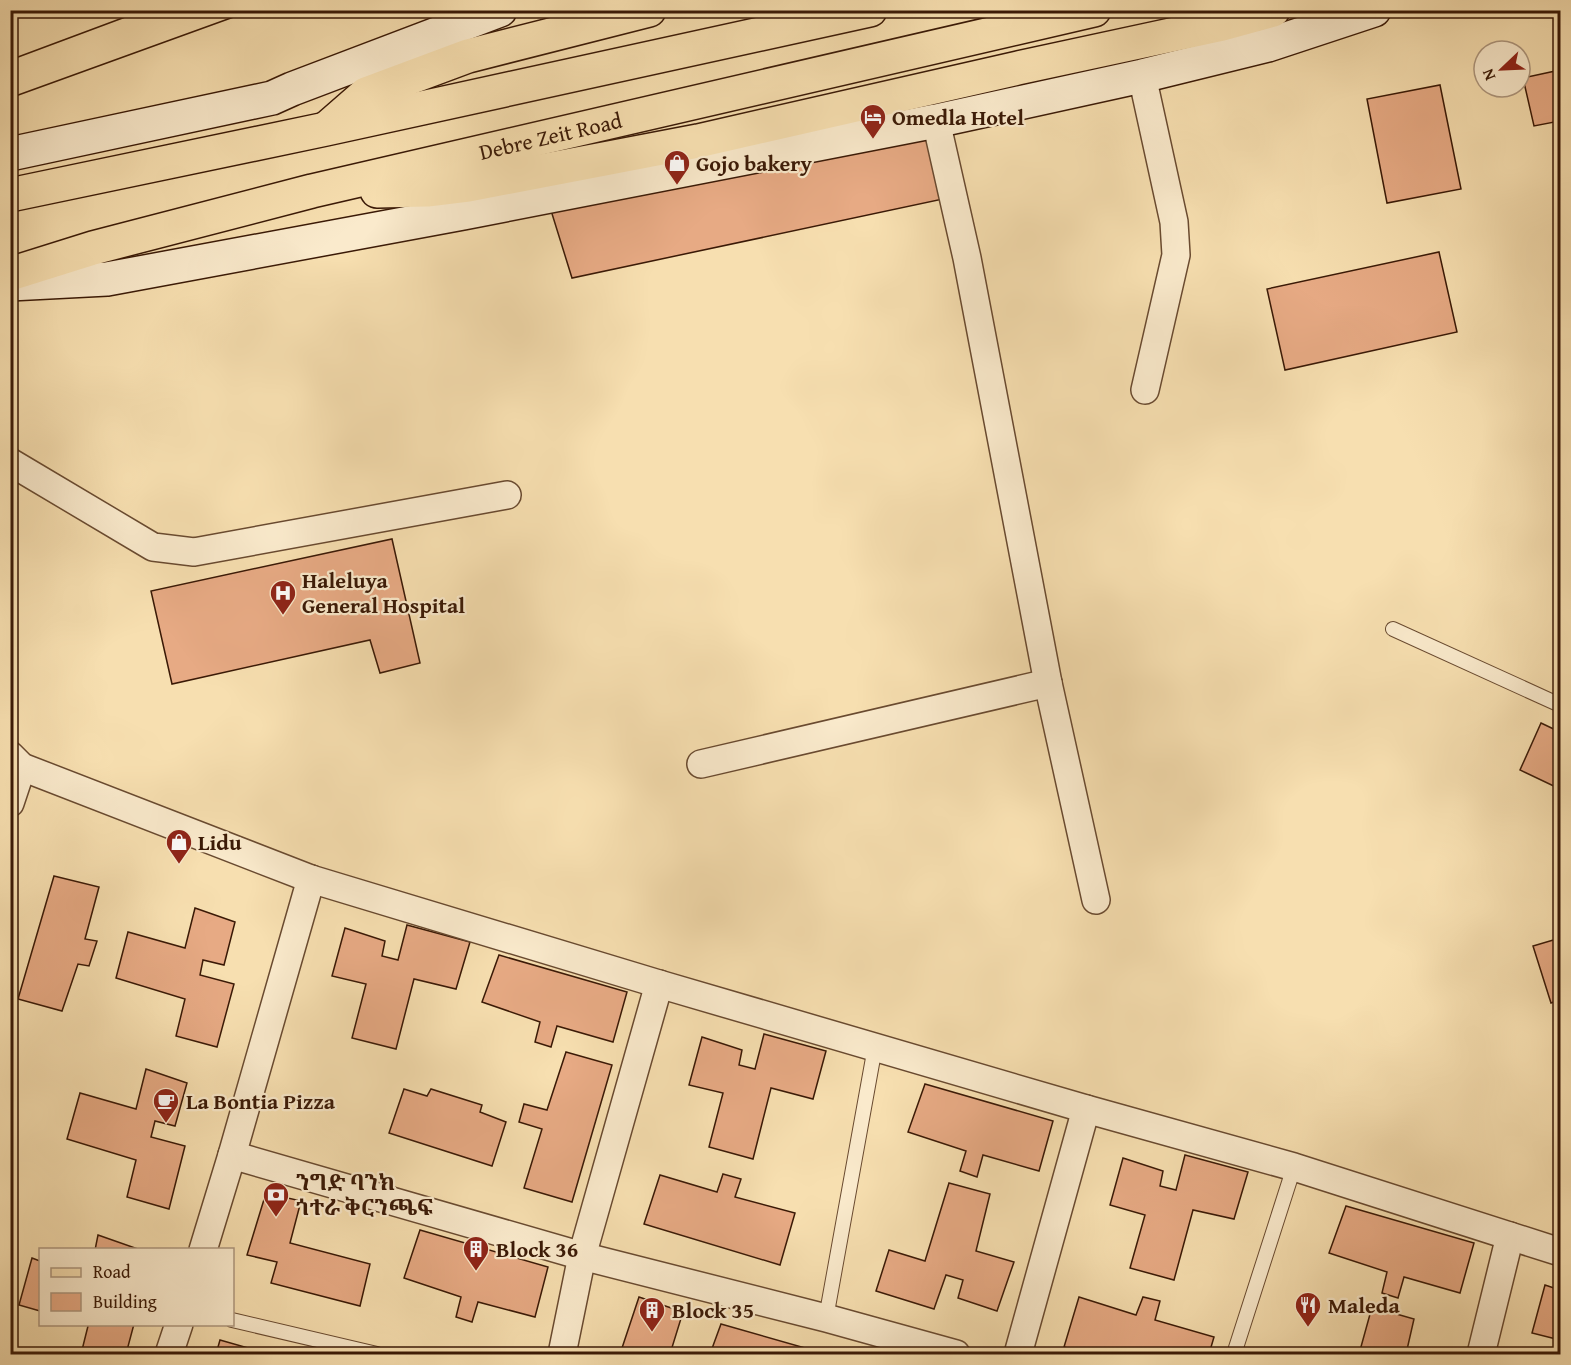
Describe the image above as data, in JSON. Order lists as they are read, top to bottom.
{
  "streets": {
    "main road": ["Debre Zeit Road"]
  },
  "places": {
    "hotel": ["Omedla Hotel"],
    "shop": ["Gojo bakery", "Lidu"],
    "hospital": ["Haleluya General Hospital"],
    "cafe": ["La Bontia Pizza"],
    "bank": ["ንግድ ባንክ ጎተራ ቅርንጫፍ"],
    "building": ["Block 36", "Block 35"],
    "restaurant": ["Maleda"]
  },
  "legend": ["Road", "Building"],
  "north": "bottom left"
}
